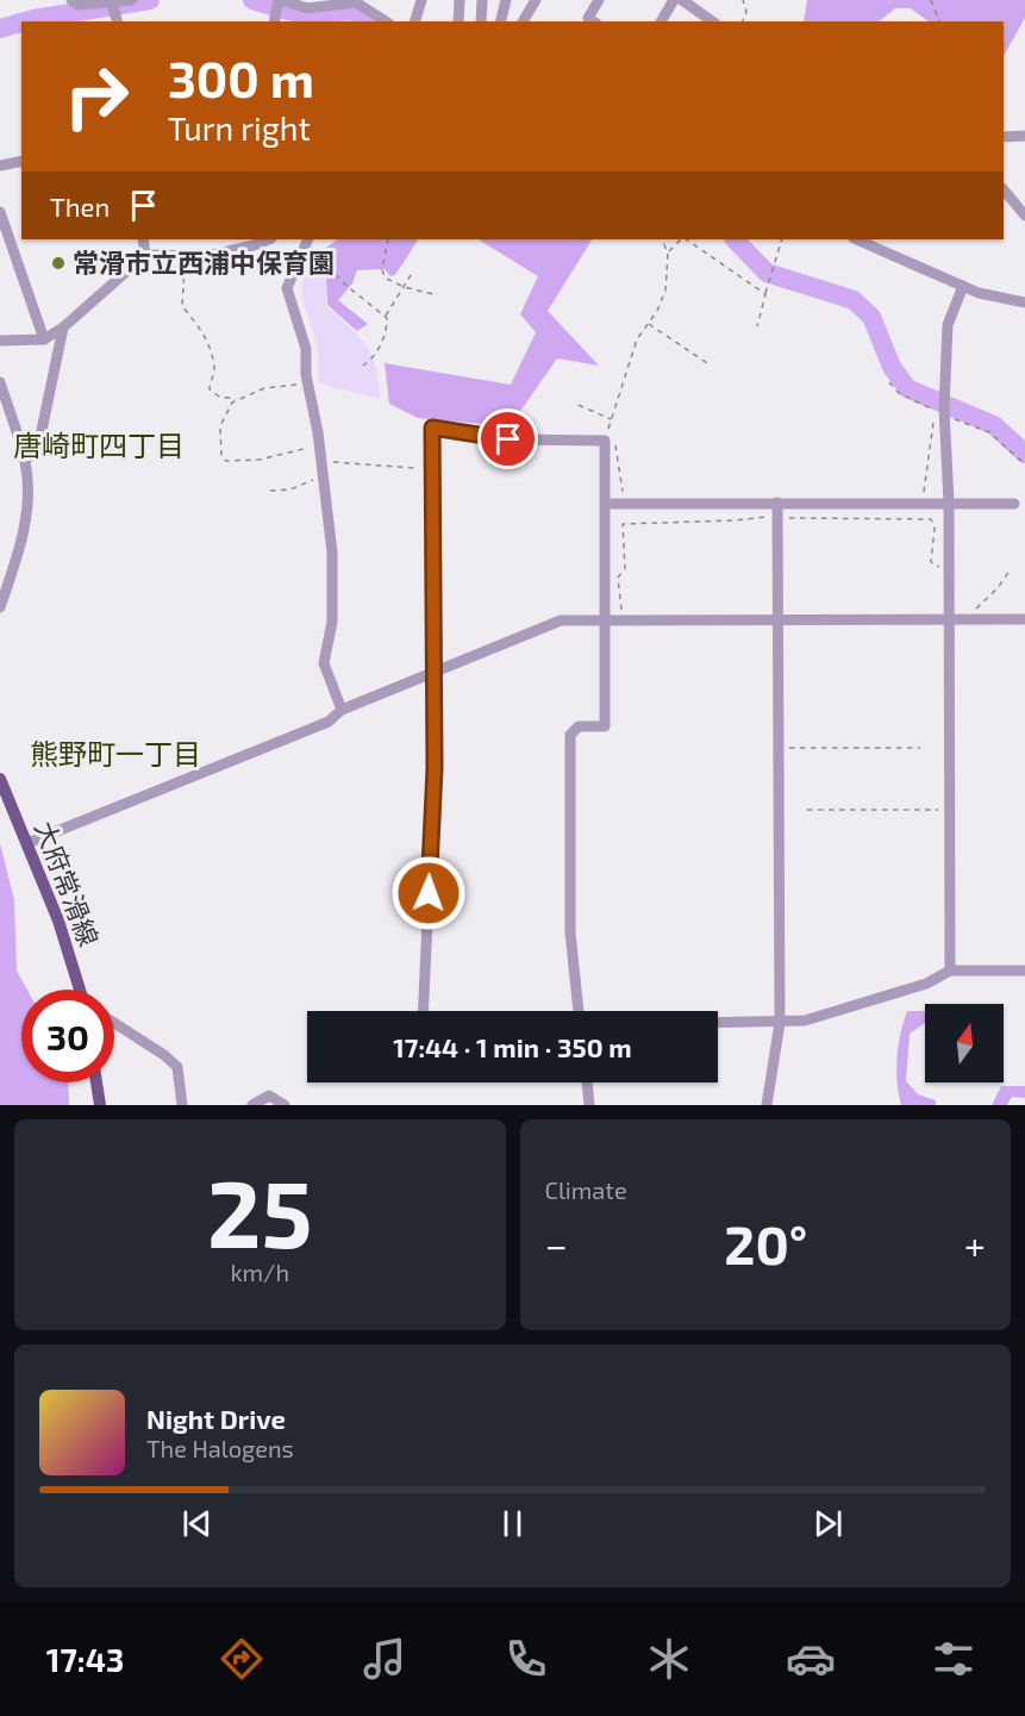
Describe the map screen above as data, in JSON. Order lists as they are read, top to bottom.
{
  "streets": {
    "main road": ["大府常滑線"]
  },
  "districts": ["唐崎町四丁目", "熊野町一丁目"],
  "places": ["常滑市立西浦中保育園"],
  "north": "top",
  "page": {
    "turn": ["300 m", "Turn right"],
    "then": "Then",
    "limit": "30",
    "trip": "17:44 · 1 min · 350 m",
    "tile": [
      ["25", "km/h"],
      "Climate"
    ],
    "heat": ["−", "20°", "+"],
    "song": ["Night Drive", "The Halogens"],
    "tabs": "17:43"
  }
}
